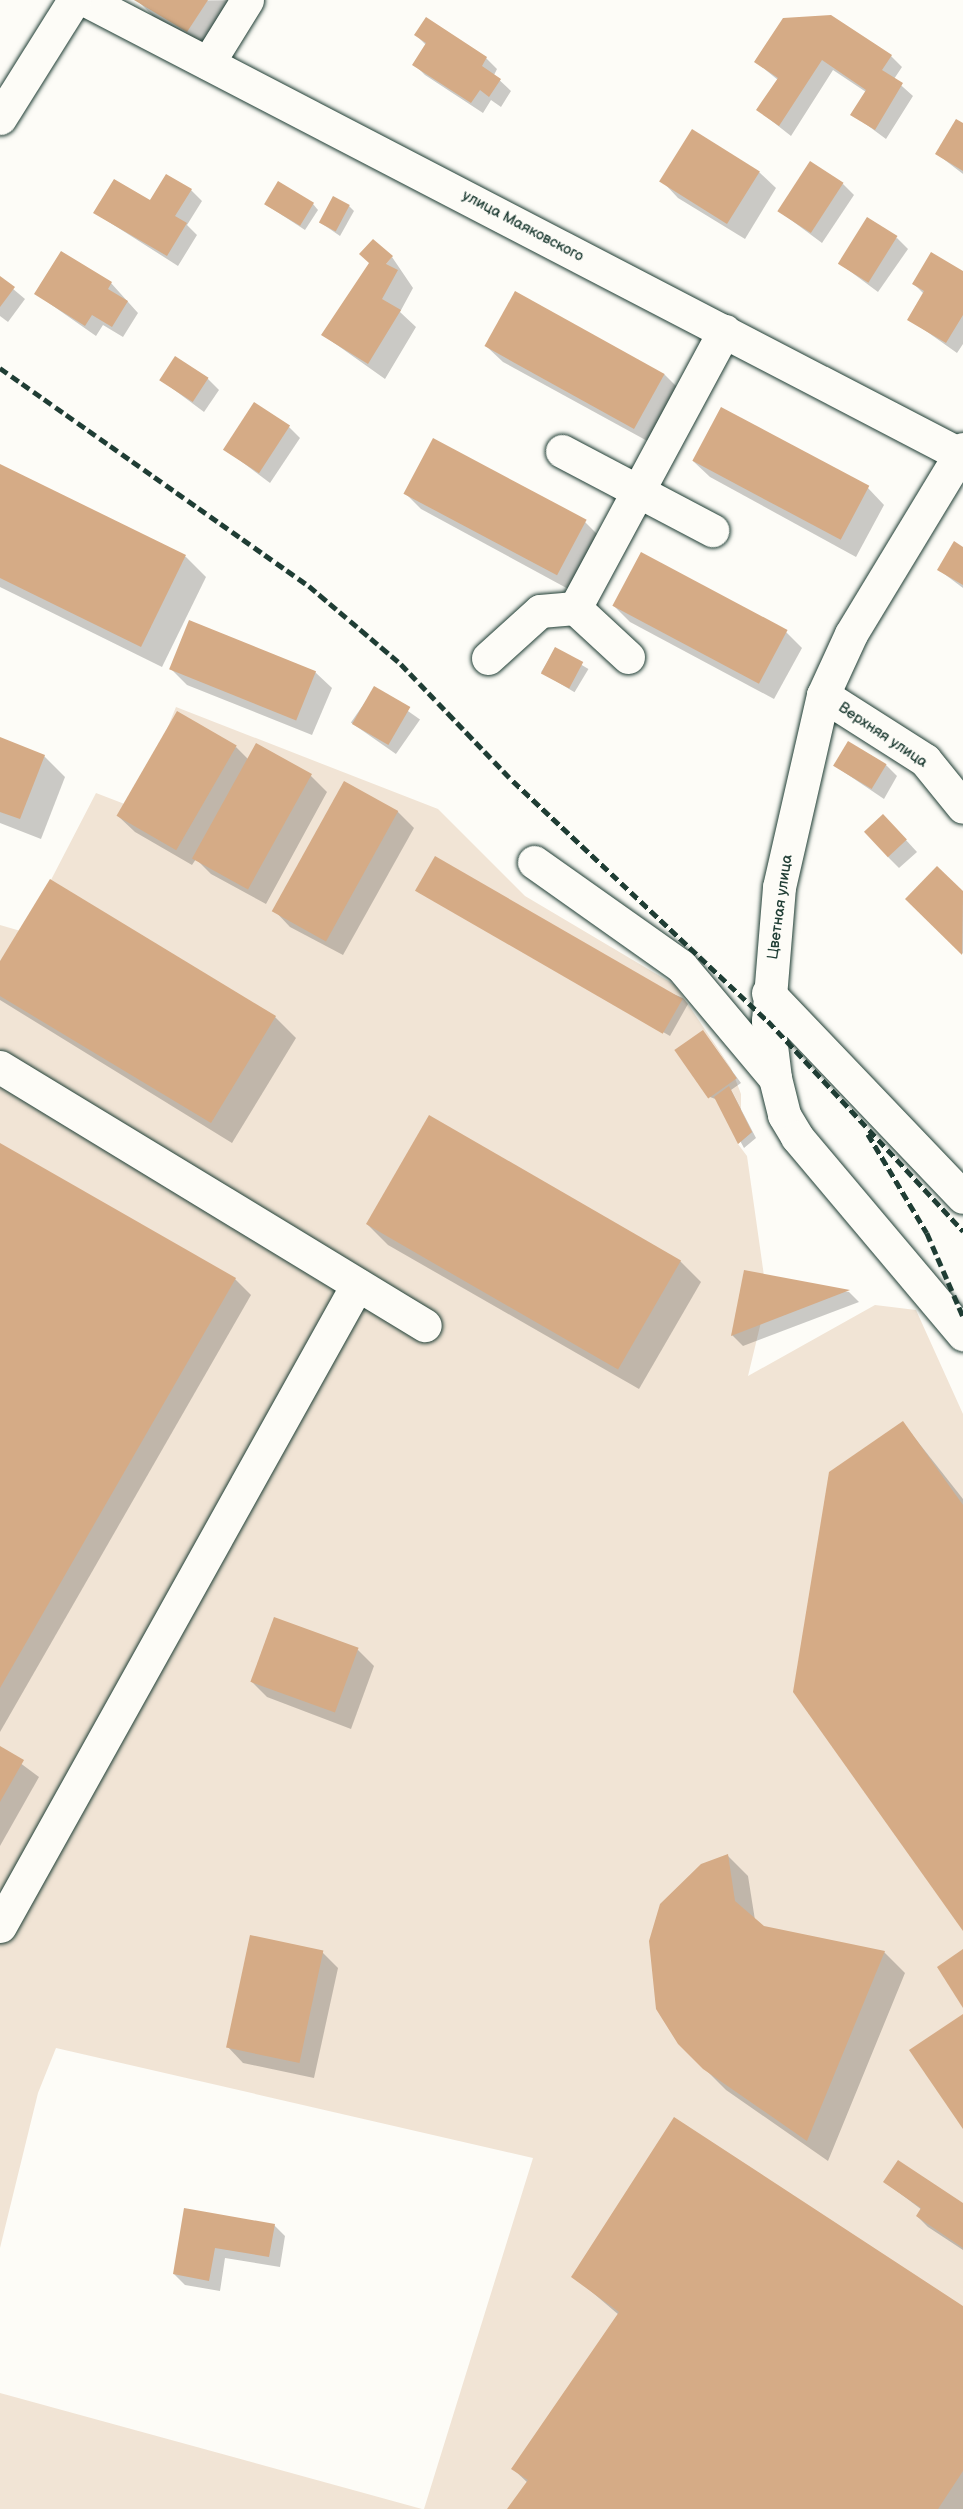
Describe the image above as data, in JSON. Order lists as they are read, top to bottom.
{
  "streets": {
    "street": ["улица Маяковского", "Верхняя улица", "Цветная улица"]
  },
  "crossings": [
    ["улица Маяковского", "Цветная улица"],
    ["Верхняя улица", "Цветная улица"]
  ]
}
